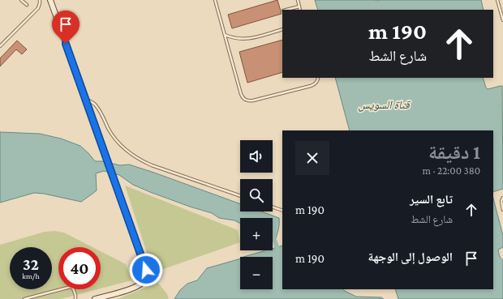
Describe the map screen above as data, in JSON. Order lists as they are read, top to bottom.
{
  "water": ["قناة السويس"],
  "page": {
    "turn": ["190 m", "شارع الشط"],
    "heading": ["1 دقيقة", "380 m · 22:00"],
    "map_buttons": ["+", "−"],
    "list": [
      {
        "name": "تابع السير",
        "note": "شارع الشط",
        "value": "190 m"
      },
      {
        "name": "الوصول إلى الوجهة",
        "value": "190 m"
      }
    ],
    "speed": "32 km/h",
    "limit": "40"
  }
}
